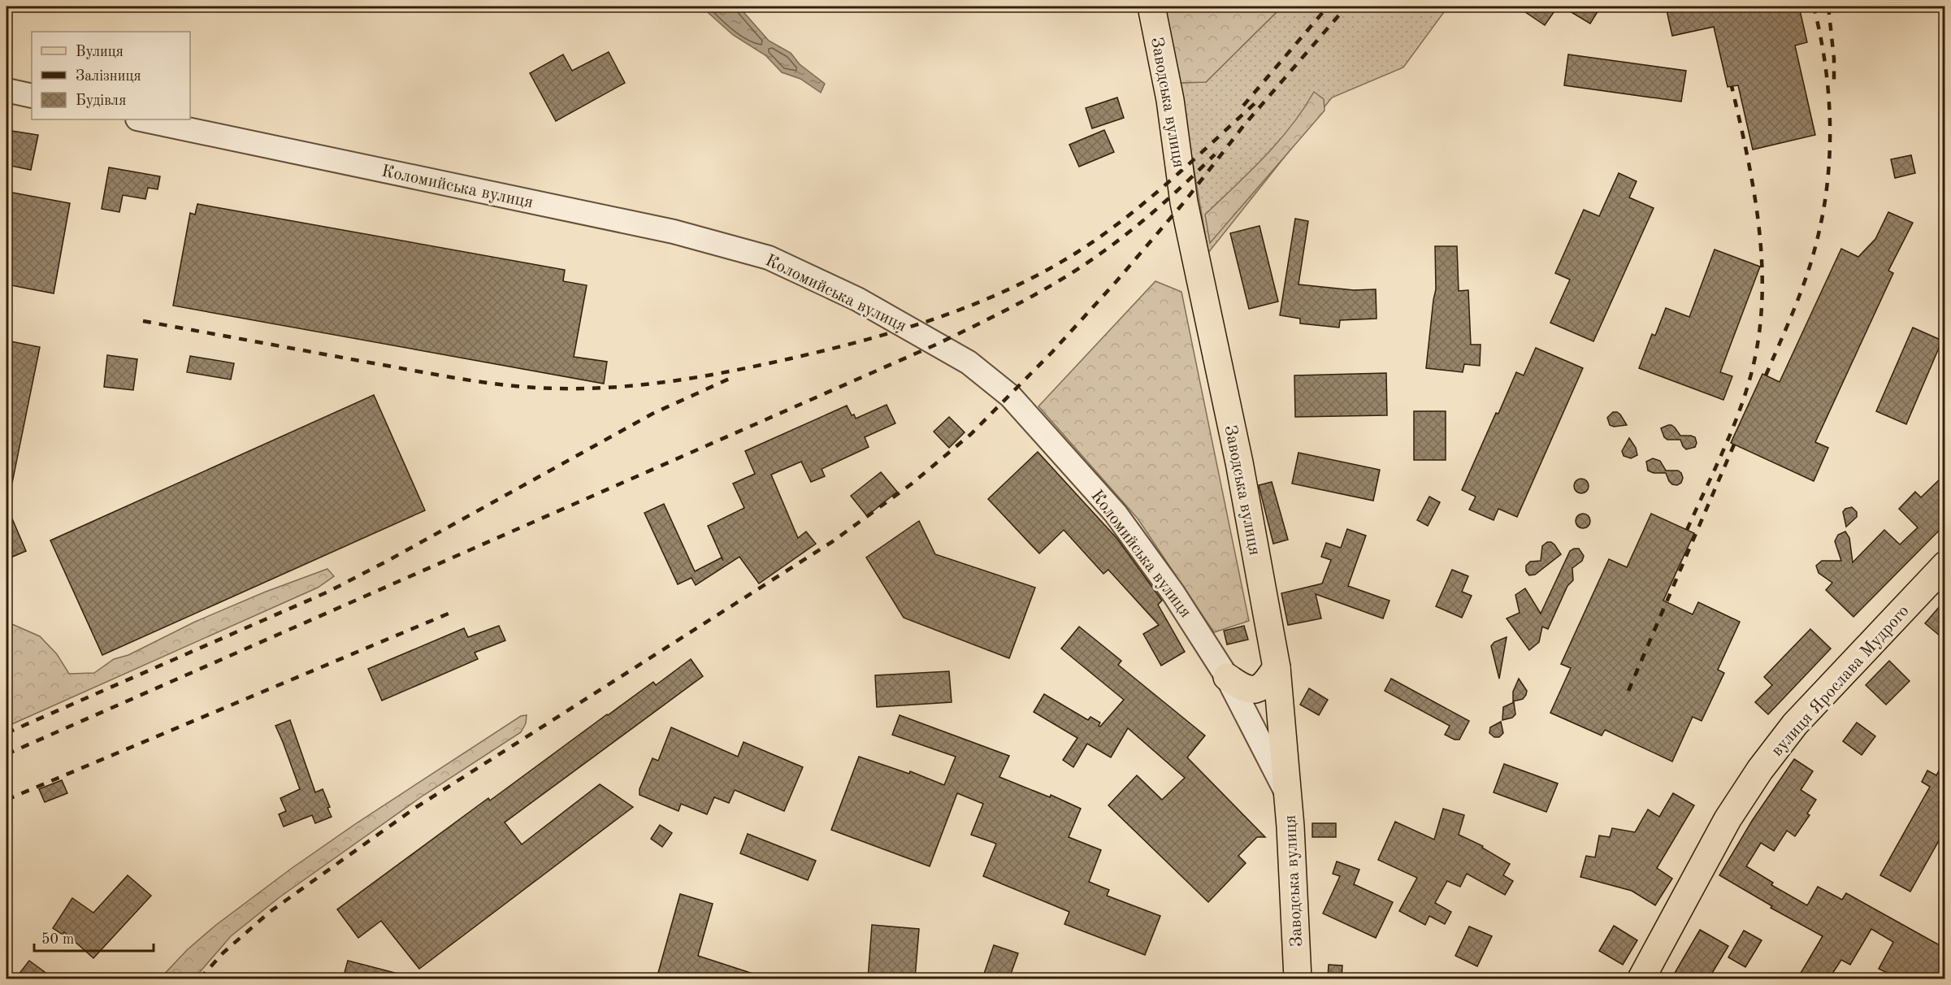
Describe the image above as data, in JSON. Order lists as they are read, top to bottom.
{
  "streets": {
    "main road": ["Заводська вулиця", "вулиця Ярослава Мудрого"],
    "street": ["Коломийська вулиця"]
  },
  "crossings": [
    ["Заводська вулиця", "Коломийська вулиця"]
  ],
  "legend": ["Вулиця", "Залізниця", "Будівля"],
  "scale_bar": "50 m"
}
